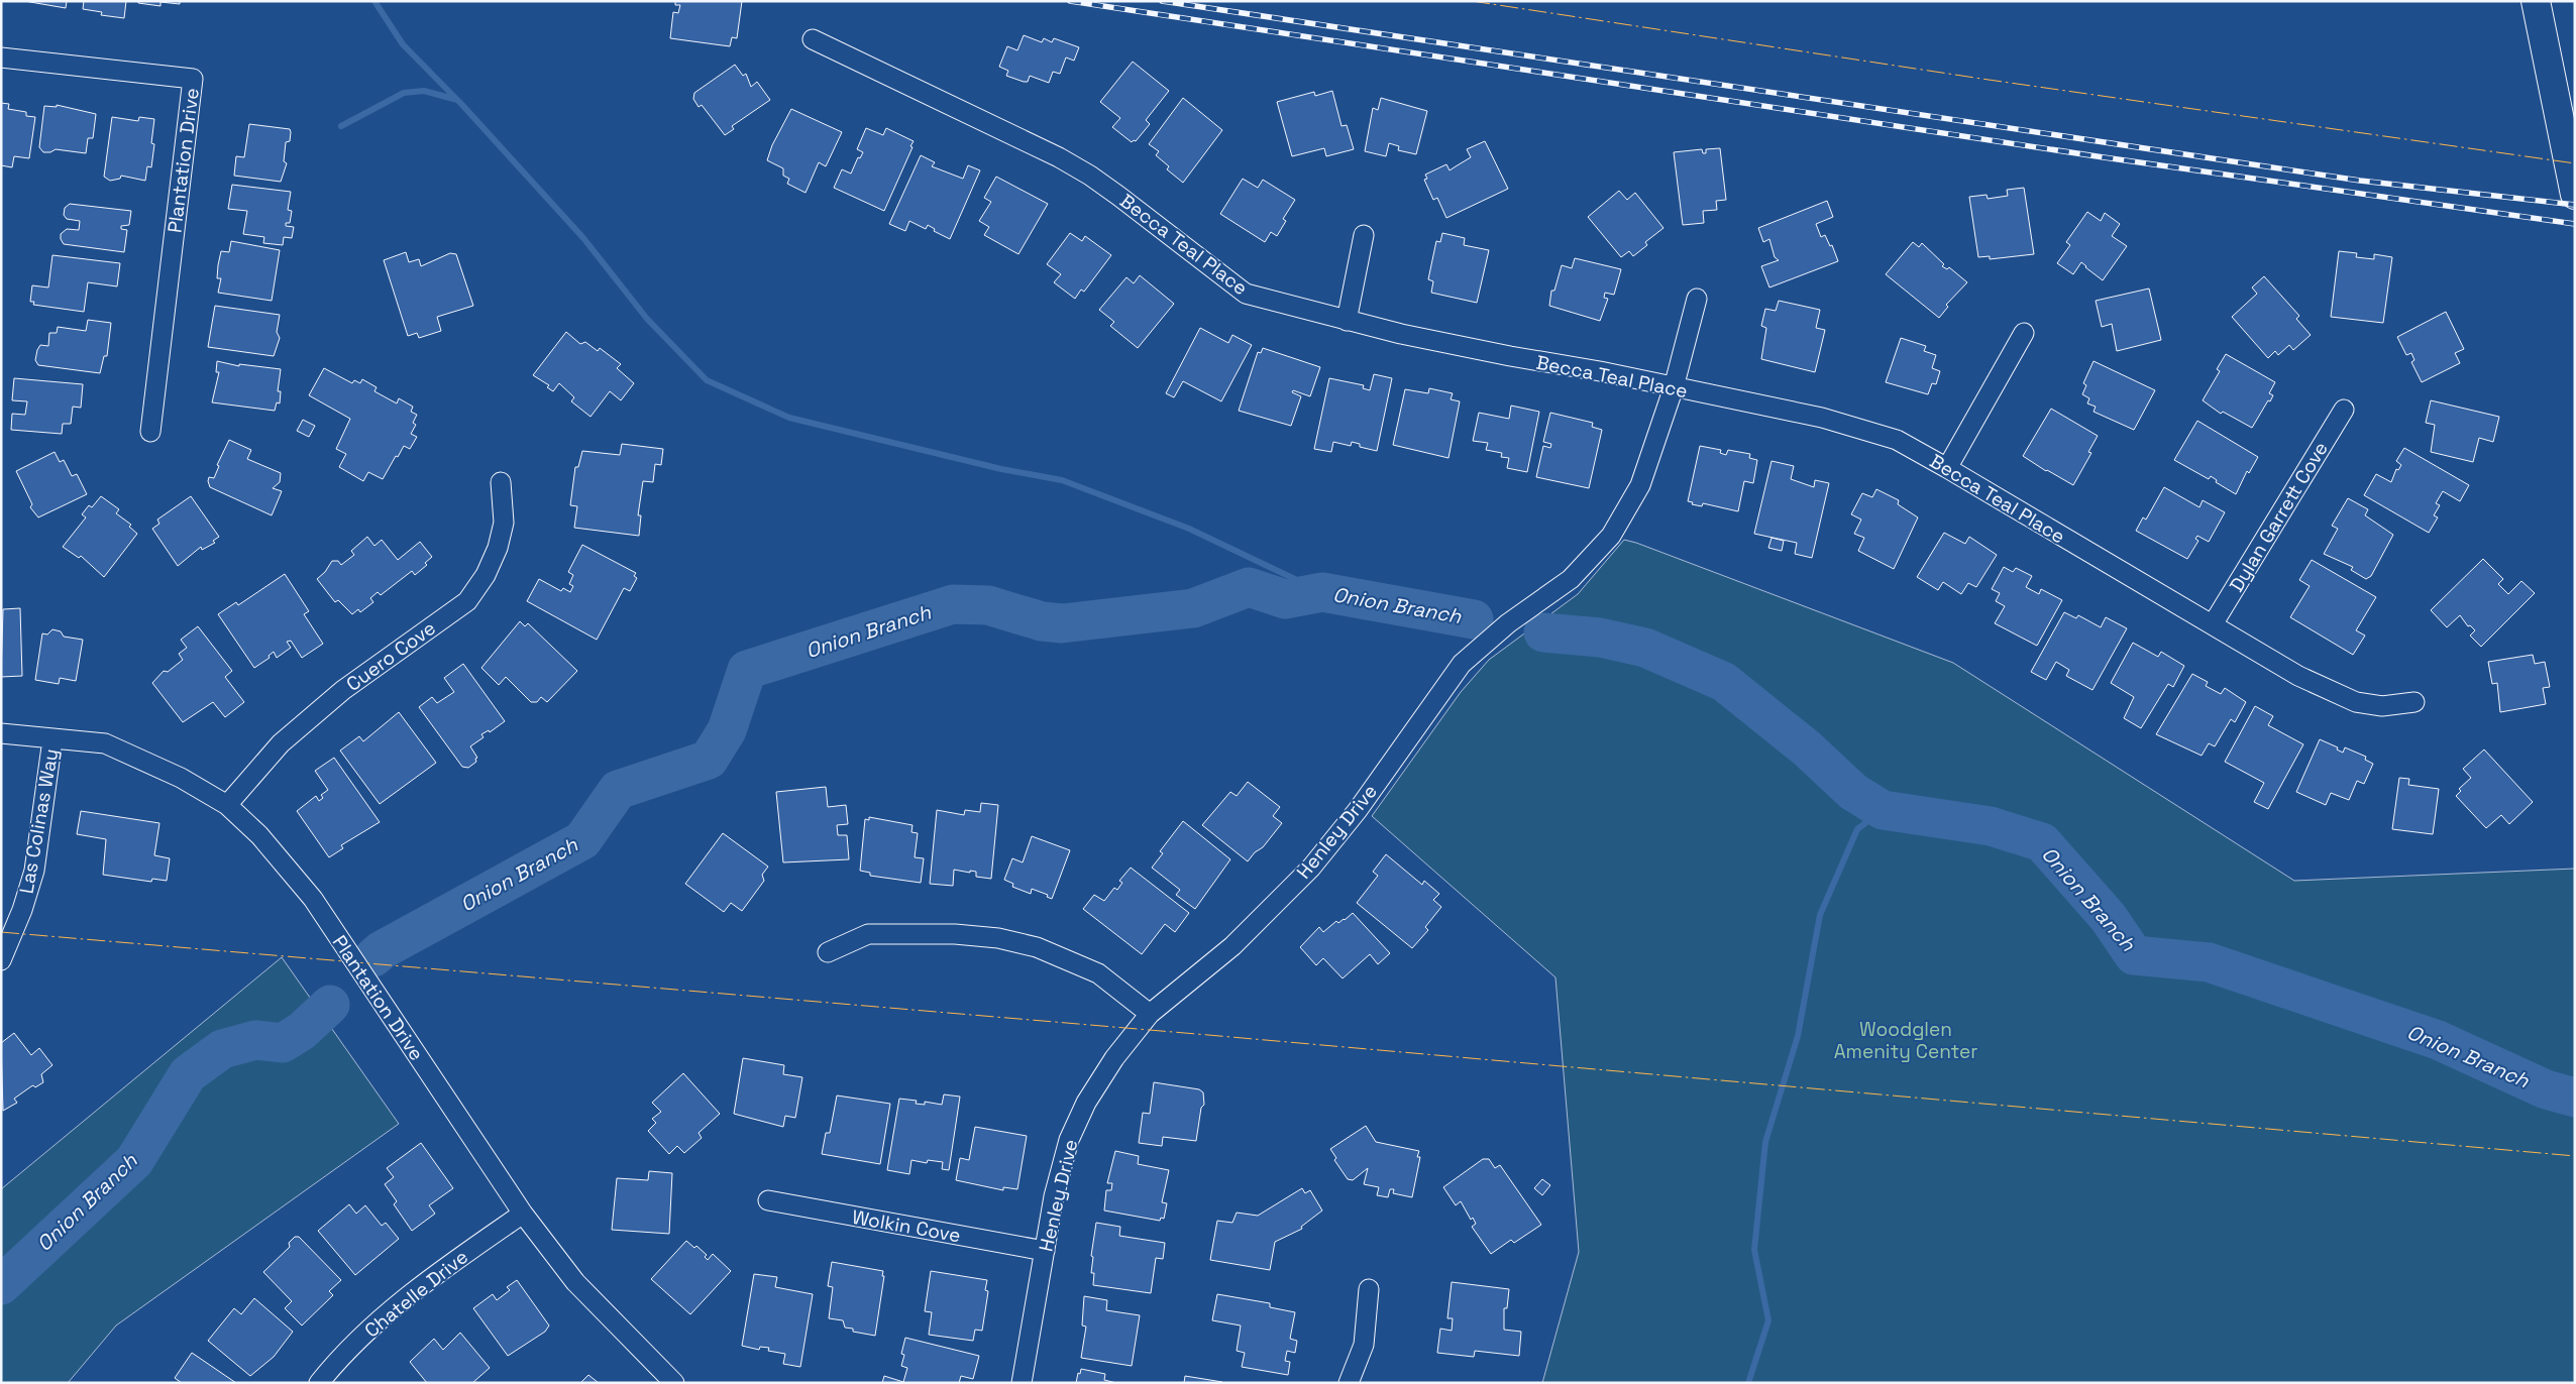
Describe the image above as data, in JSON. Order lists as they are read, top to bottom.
{
  "streets": {
    "street": [
      "Plantation Drive",
      "Becca Teal Place",
      "Dylan Garrett Cove",
      "Cuero Cove",
      "Las Colinas Way",
      "Henley Drive",
      "Wolkin Cove",
      "Chatelle Drive"
    ]
  },
  "crossings": [
    ["Plantation Drive", "Cuero Cove"],
    ["Plantation Drive", "Las Colinas Way"],
    ["Plantation Drive", "Chatelle Drive"],
    ["Becca Teal Place", "Dylan Garrett Cove"],
    ["Becca Teal Place", "Henley Drive"],
    ["Henley Drive", "Wolkin Cove"]
  ],
  "water": ["Onion Branch"],
  "parks": ["Woodglen Amenity Center"]
}
